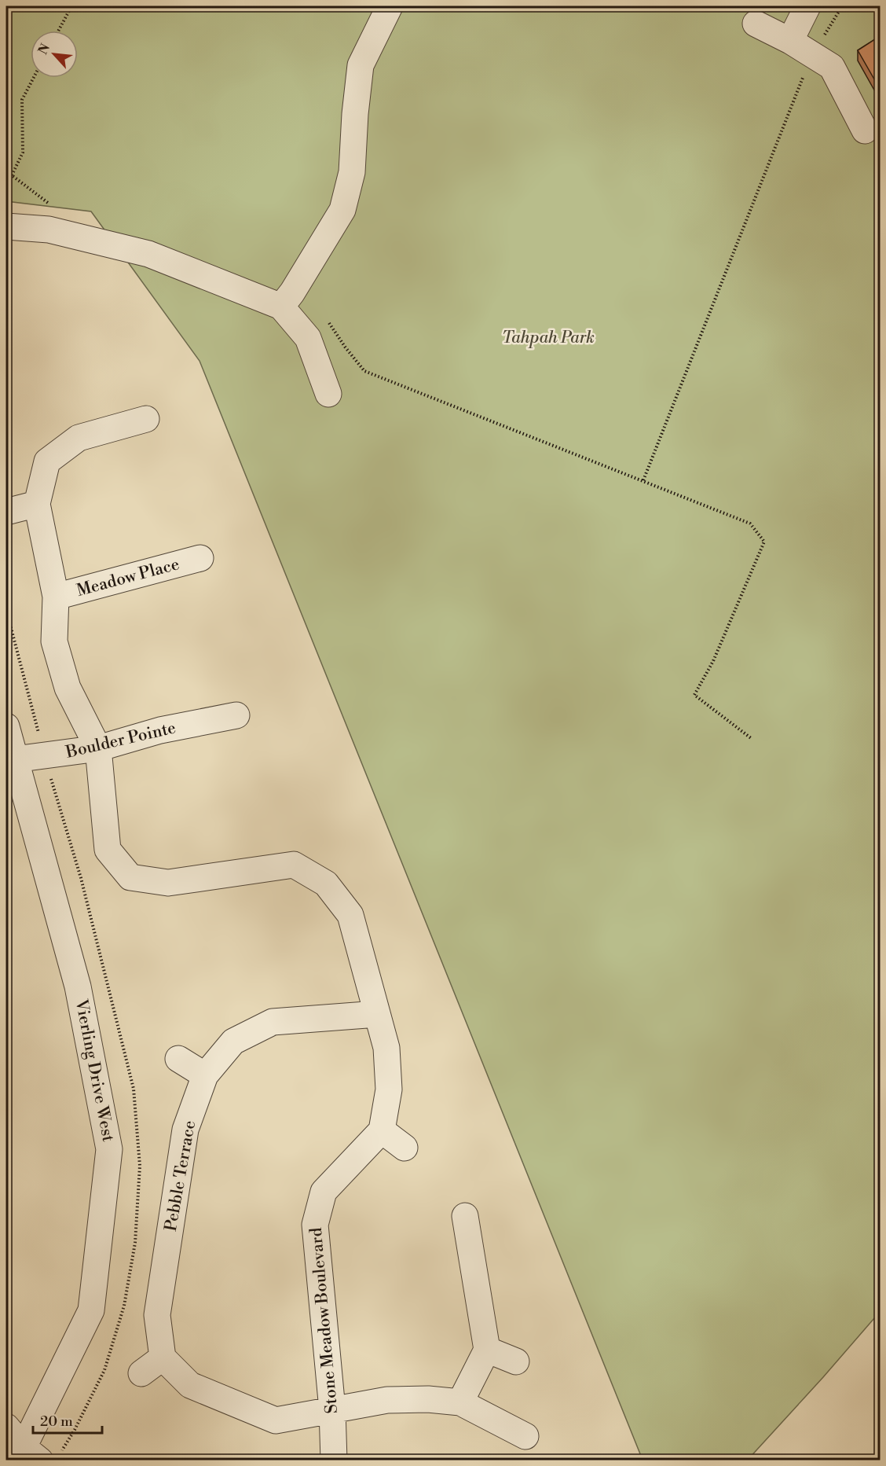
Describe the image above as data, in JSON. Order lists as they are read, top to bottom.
{
  "streets": {
    "street": [
      "Meadow Place",
      "Boulder Pointe",
      "Vierling Drive West",
      "Pebble Terrace",
      "Stone Meadow Boulevard"
    ]
  },
  "crossings": [
    ["Boulder Pointe", "Vierling Drive West"]
  ],
  "parks": ["Tahpah Park"],
  "scale_bar": "20 m",
  "north": "top left"
}
